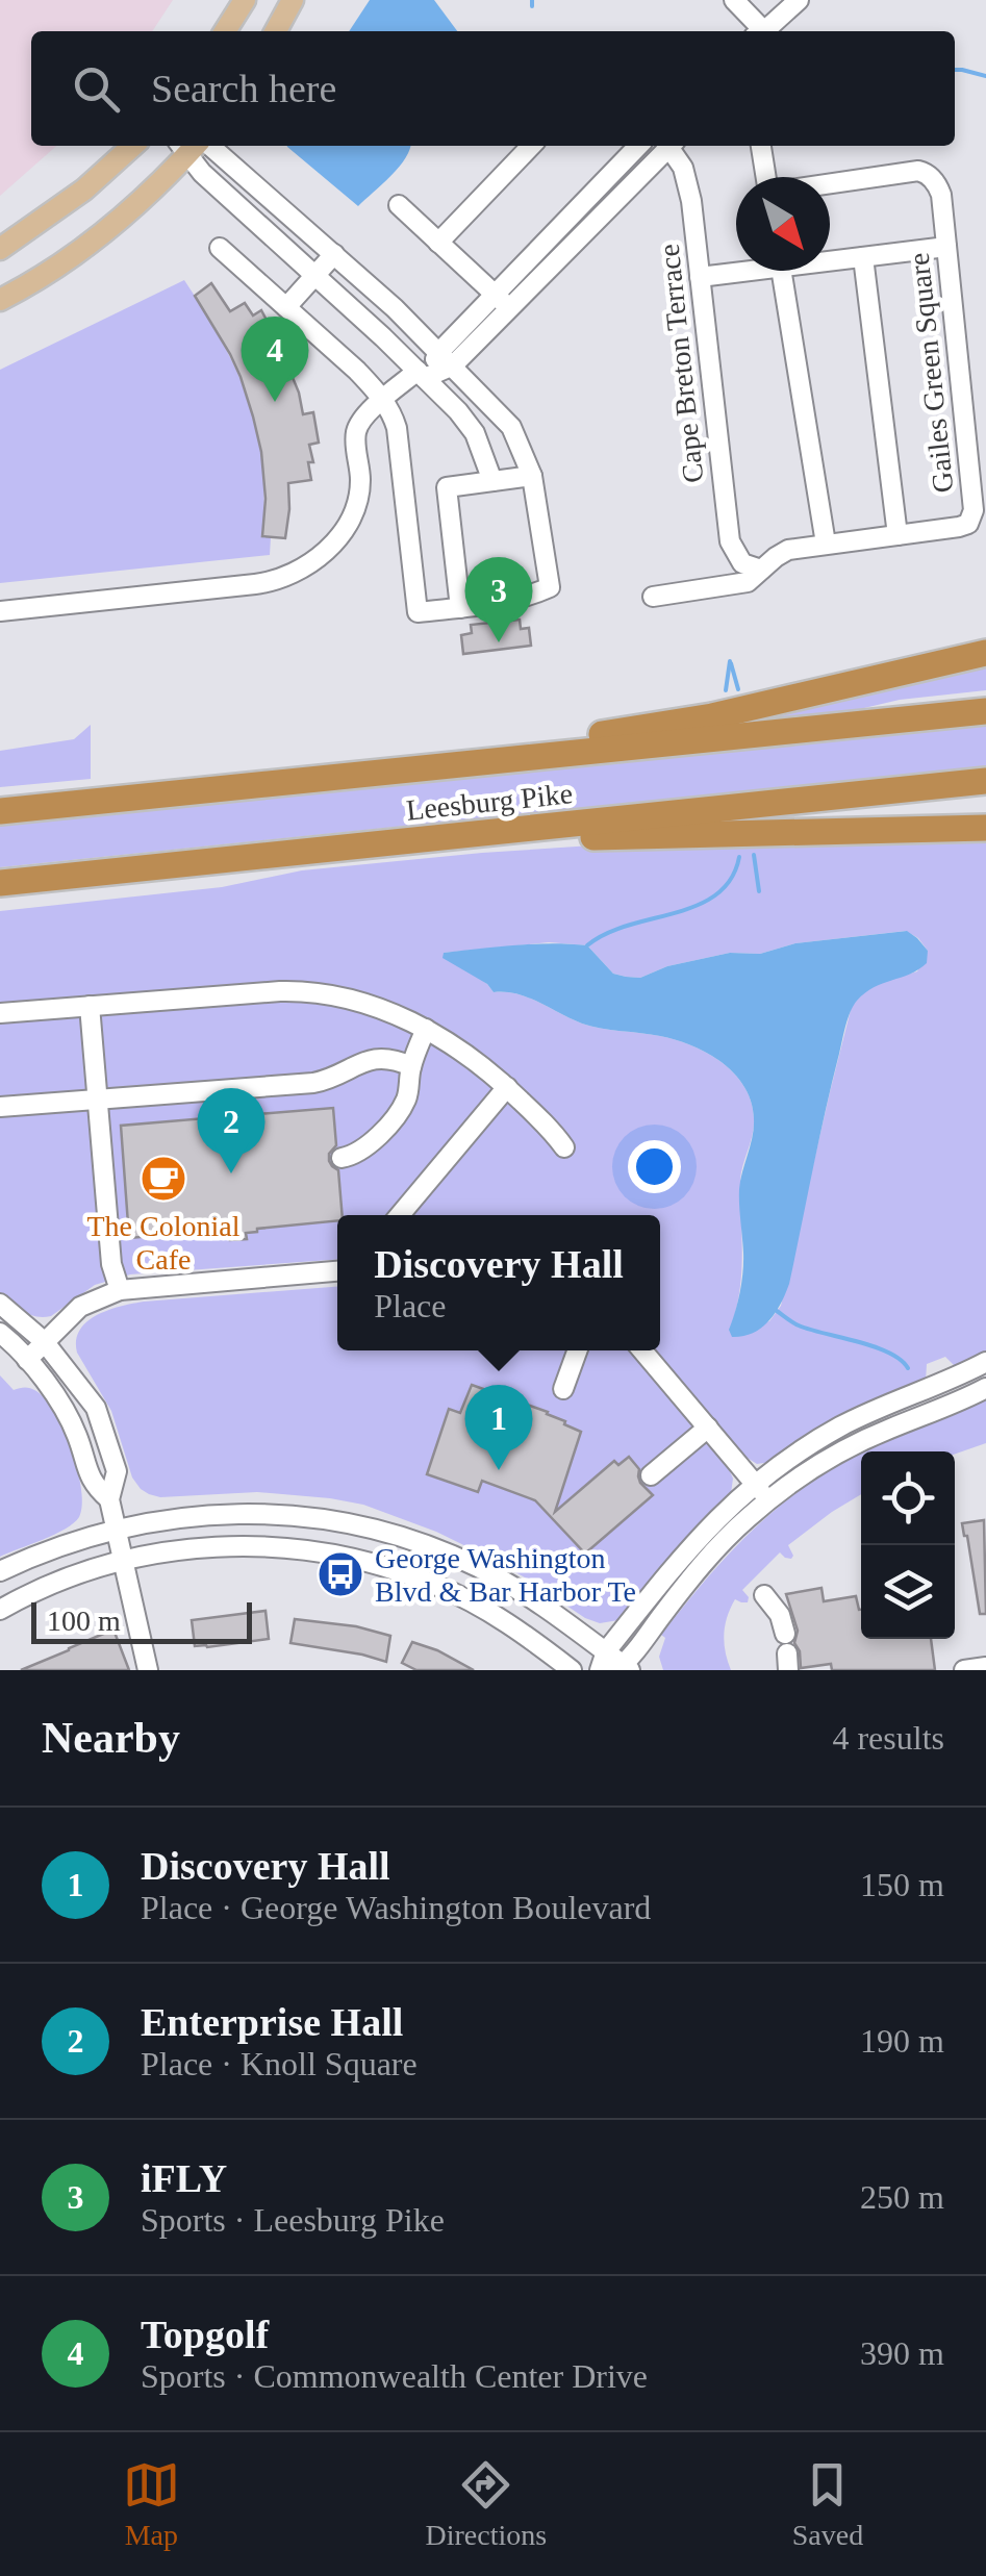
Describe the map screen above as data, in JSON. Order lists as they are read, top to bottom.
{
  "streets": {
    "highway": ["Leesburg Pike"],
    "street": ["Cape Breton Terrace", "Gailes Green Square"]
  },
  "crossings": [
    ["Cape Breton Terrace", "Gailes Green Square"]
  ],
  "places": {
    "cafe": ["The Colonial Cafe"],
    "bus stop": ["George Washington Blvd & Bar Harbor Te"]
  },
  "scale_bar": "100 m",
  "north": "bottom right",
  "page": {
    "search": "Search here",
    "pins": [
      "4",
      "3",
      "2",
      "1"
    ],
    "popup": ["Discovery Hall", "Place"],
    "scale": "100 m",
    "heading": ["Nearby", "4 results"],
    "list": [
      {
        "mark": "1",
        "name": "Discovery Hall",
        "note": "Place · George Washington Boulevard",
        "value": "150 m"
      },
      {
        "mark": "2",
        "name": "Enterprise Hall",
        "note": "Place · Knoll Square",
        "value": "190 m"
      },
      {
        "mark": "3",
        "name": "iFLY",
        "note": "Sports · Leesburg Pike",
        "value": "250 m"
      },
      {
        "mark": "4",
        "name": "Topgolf",
        "note": "Sports · Commonwealth Center Drive",
        "value": "390 m"
      }
    ],
    "nav": ["Map", "Directions", "Saved"]
  }
}
